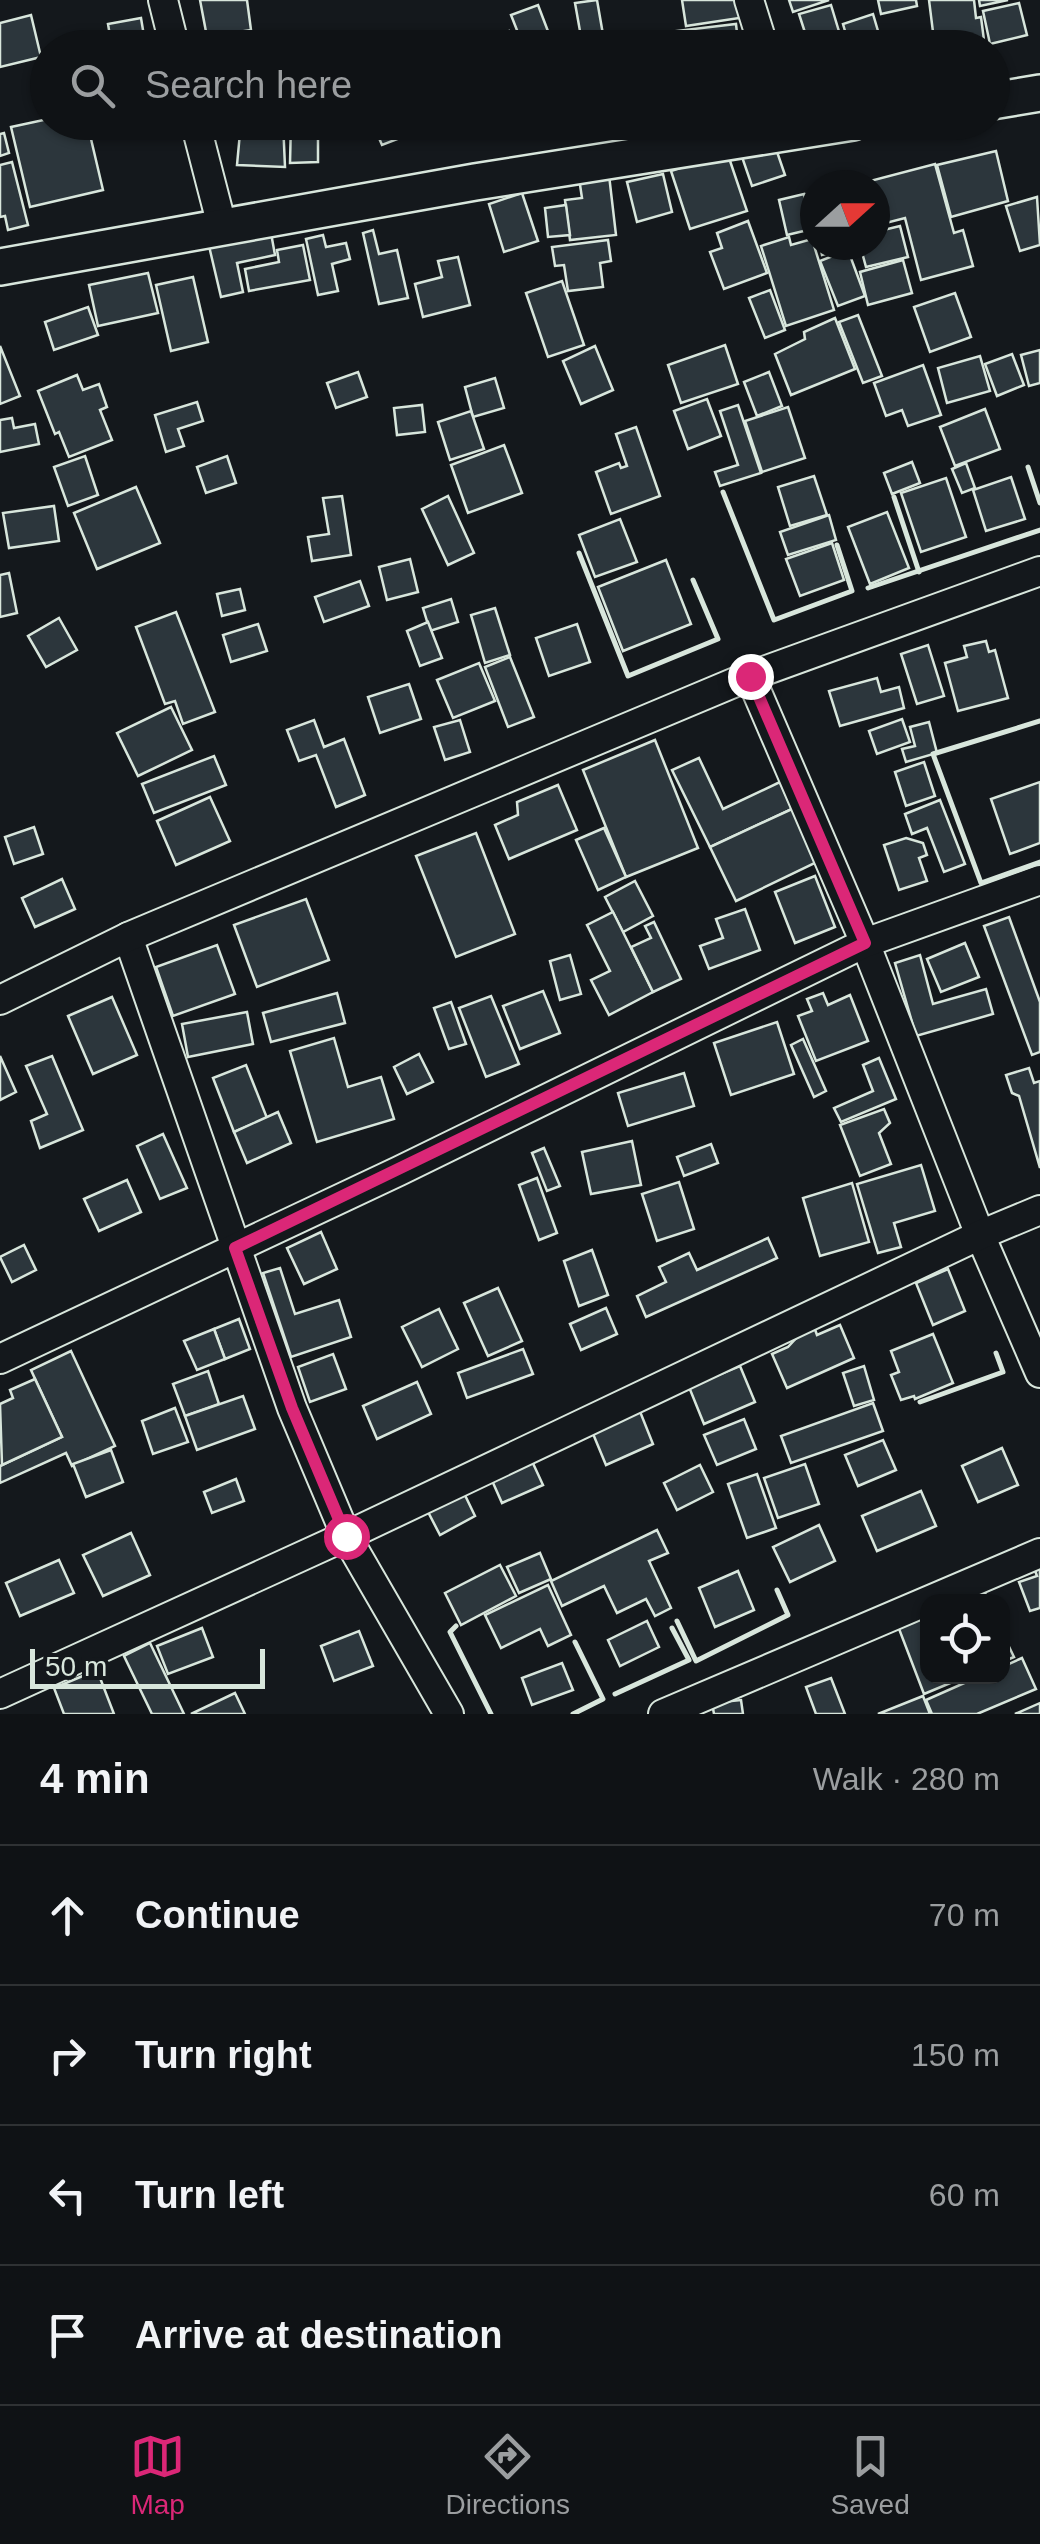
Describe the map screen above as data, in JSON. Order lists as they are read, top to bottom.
{
  "scale_bar": "50 m",
  "north": "right",
  "page": {
    "search": "Search here",
    "scale": "50 m",
    "heading": ["4 min", "Walk · 280 m"],
    "list": [
      ["Continue", "70 m"],
      ["Turn right", "150 m"],
      ["Turn left", "60 m"],
      "Arrive at destination"
    ],
    "nav": ["Map", "Directions", "Saved"]
  }
}
